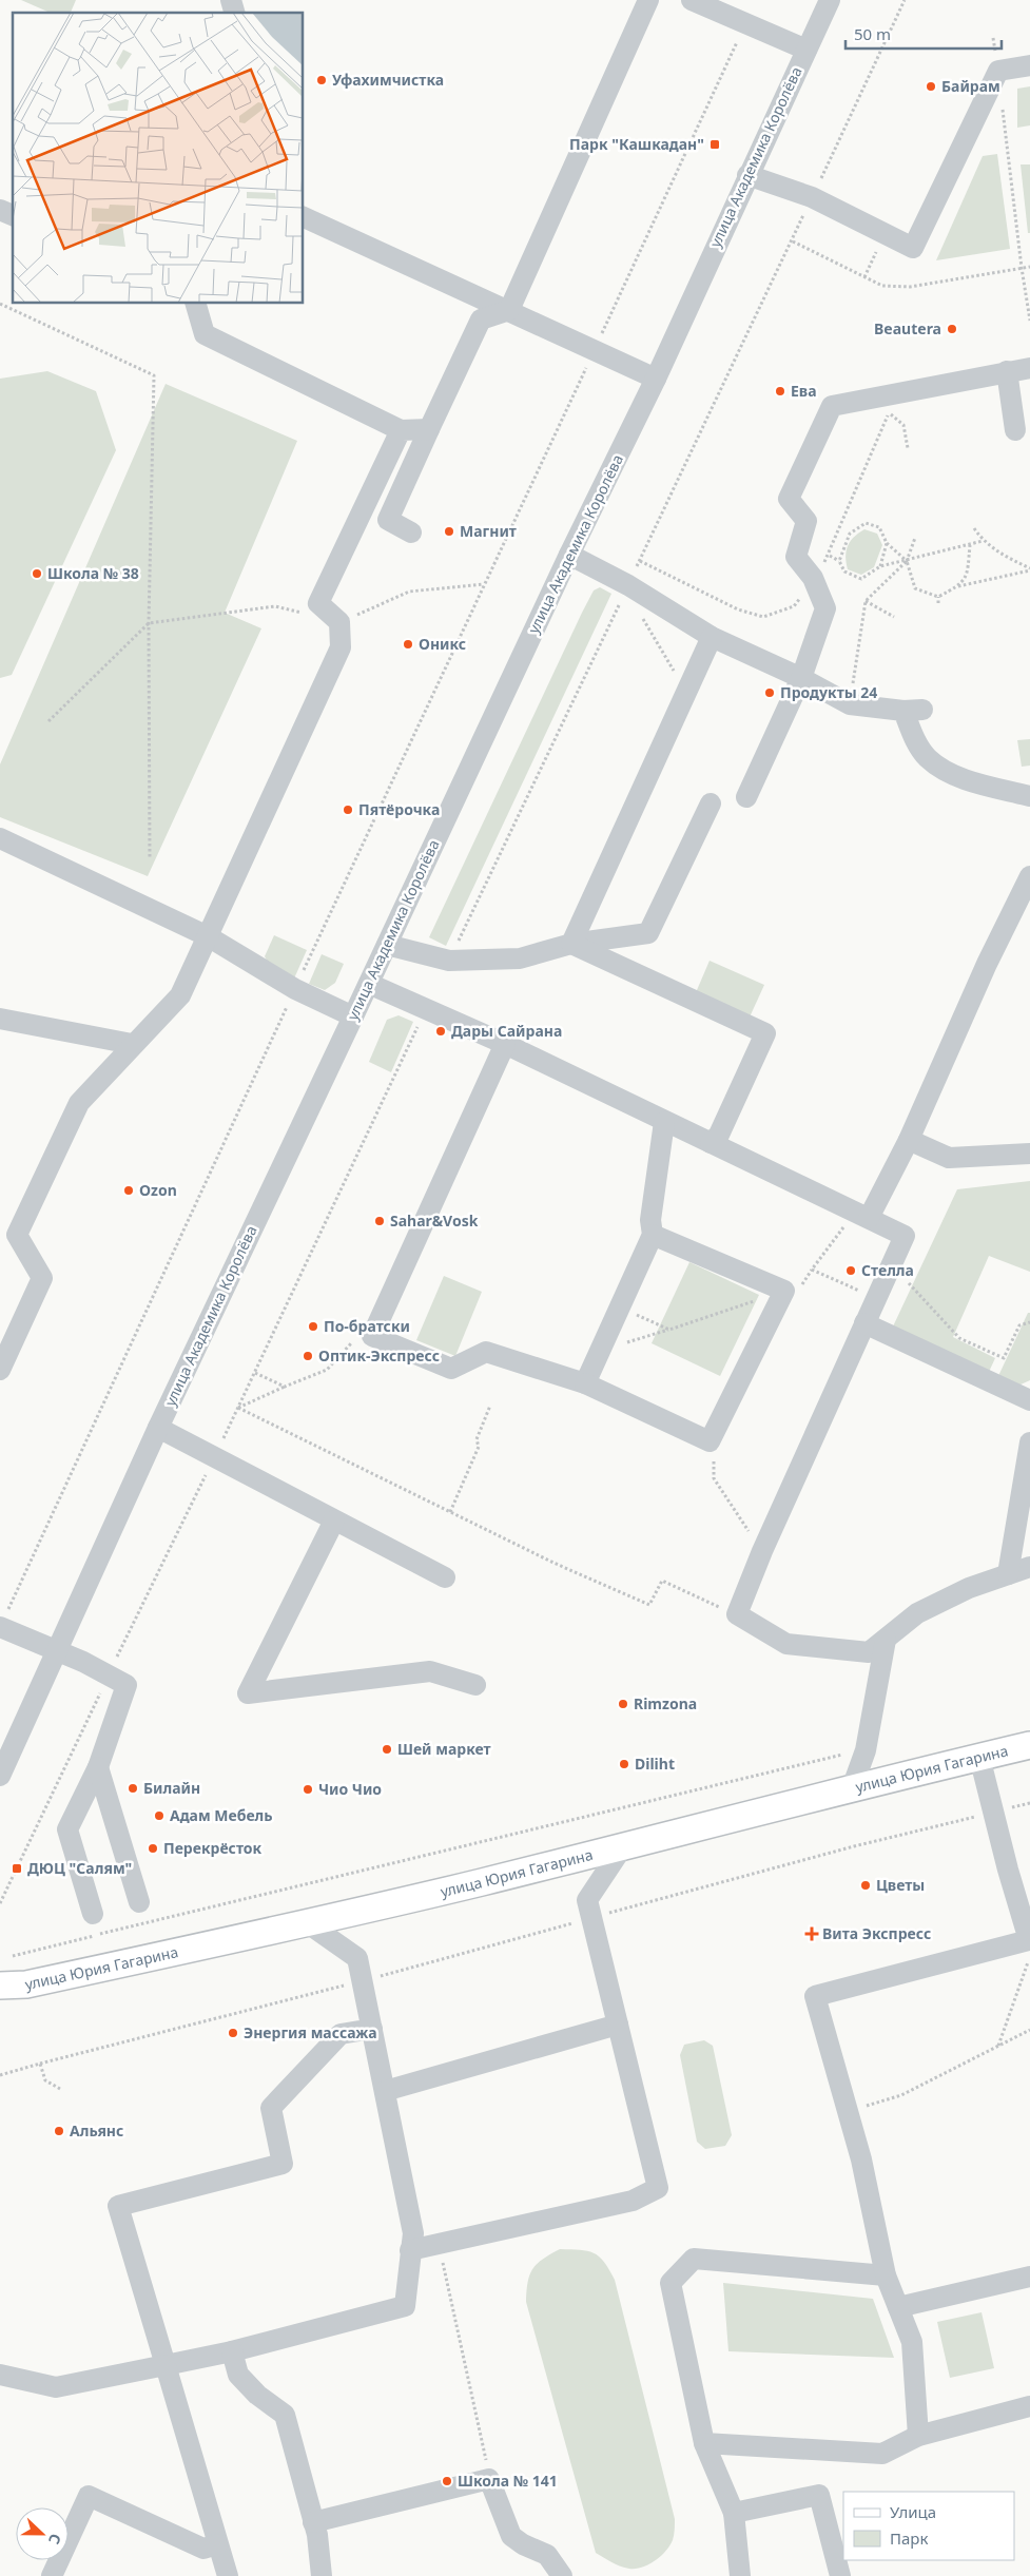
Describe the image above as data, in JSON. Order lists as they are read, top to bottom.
{
  "streets": {
    "main road": ["улица Юрия Гагарина"],
    "street": ["улица Академика Королёва"]
  },
  "places": {
    "other": [
      "Уфахимчистка",
      "Байрам",
      "Beautera",
      "Ева",
      "Магнит",
      "Школа № 38",
      "Оникс",
      "Продукты 24",
      "Пятёрочка",
      "Дары Сайрана",
      "Ozon",
      "Sahar&Vosk",
      "Стелла",
      "По-братски",
      "Оптик-Экспресс",
      "Rimzona",
      "Шей маркет",
      "Diliht",
      "Билайн",
      "Чио Чио",
      "Адам Мебель",
      "Перекрёсток",
      "Цветы",
      "Энергия массажа",
      "Альянс",
      "Школа № 141"
    ],
    "transit": ["Парк \"Кашкадан\"", "ДЮЦ \"Салям\""],
    "health": ["Вита Экспресс"]
  },
  "legend": ["Улица", "Парк"],
  "scale_bar": "50 m",
  "north": "right"
}
